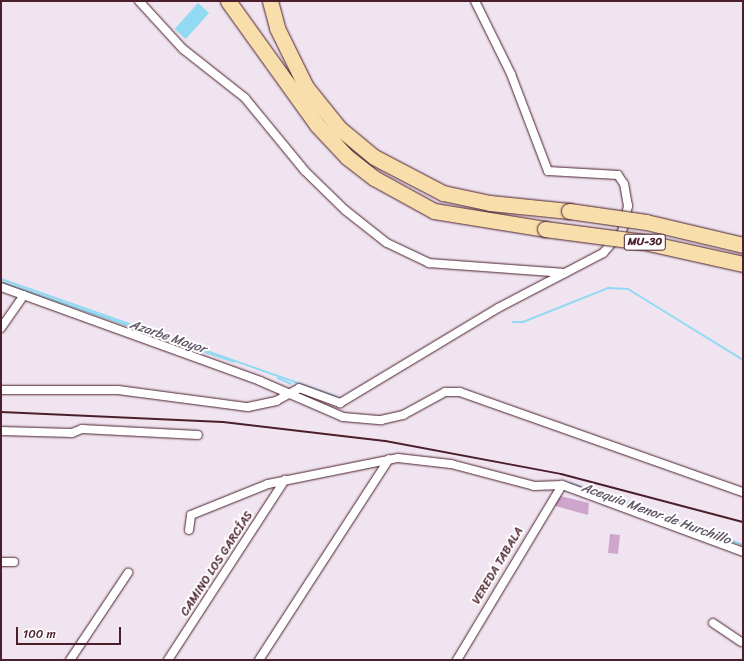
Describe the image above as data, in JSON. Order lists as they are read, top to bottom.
{
  "streets": {
    "highway": ["MU-30"],
    "street": ["CAMINO LOS GARCÍAS", "VEREDA TABALA"]
  },
  "water": ["Azarbe Mayor", "Acequia Menor de Hurchillo"],
  "scale_bar": "100 m"
}
